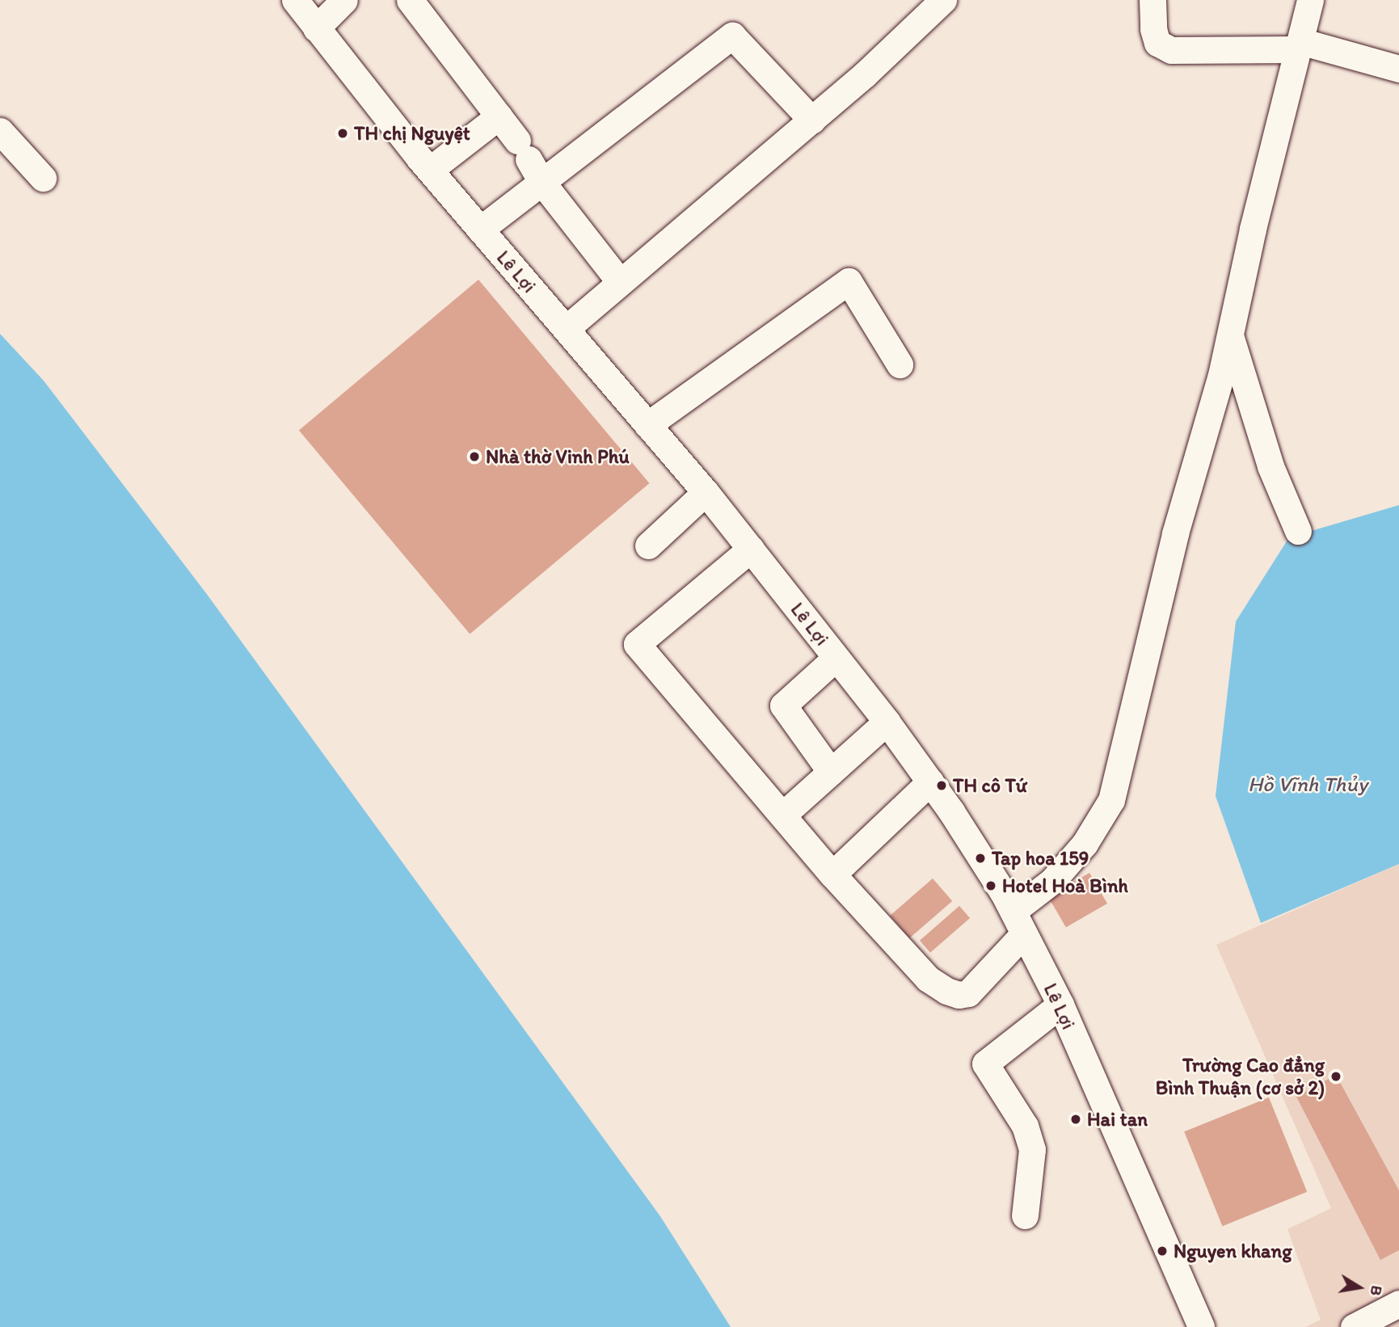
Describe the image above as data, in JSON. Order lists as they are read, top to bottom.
{
  "streets": {
    "street": ["Lê Lợi"]
  },
  "water": ["Hồ Vĩnh Thủy"],
  "places": [
    "TH chị Nguyệt",
    "Nhà thờ Vinh Phú",
    "TH cô Tứ",
    "Tap hoa 159",
    "Hotel Hoà Bình",
    "Trường Cao đẳng Bình Thuận (cơ sở 2)",
    "Hai tan",
    "Nguyen khang"
  ],
  "north": "right"
}
